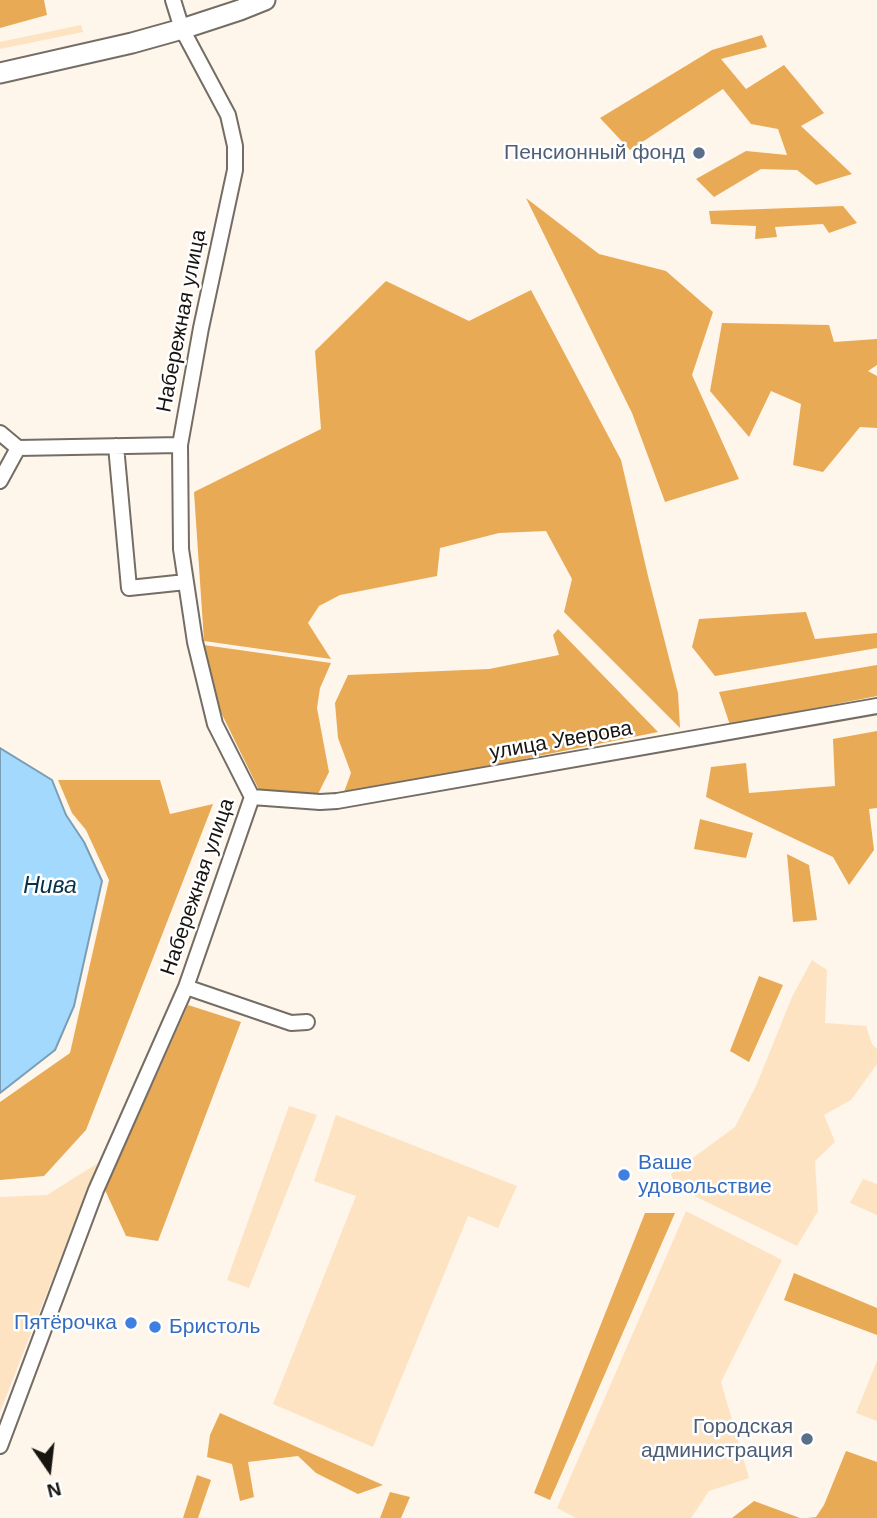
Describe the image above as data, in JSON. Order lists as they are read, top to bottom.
{
  "streets": {
    "street": ["Набережная улица", "улица Уверова"]
  },
  "crossings": [
    ["Набережная улица", "улица Уверова"]
  ],
  "water": ["Нива"],
  "places": [
    "Пенсионный фонд",
    "Ваше удовольствие",
    "Пятёрочка",
    "Бристоль",
    "Городская администрация"
  ],
  "north": "bottom"
}
